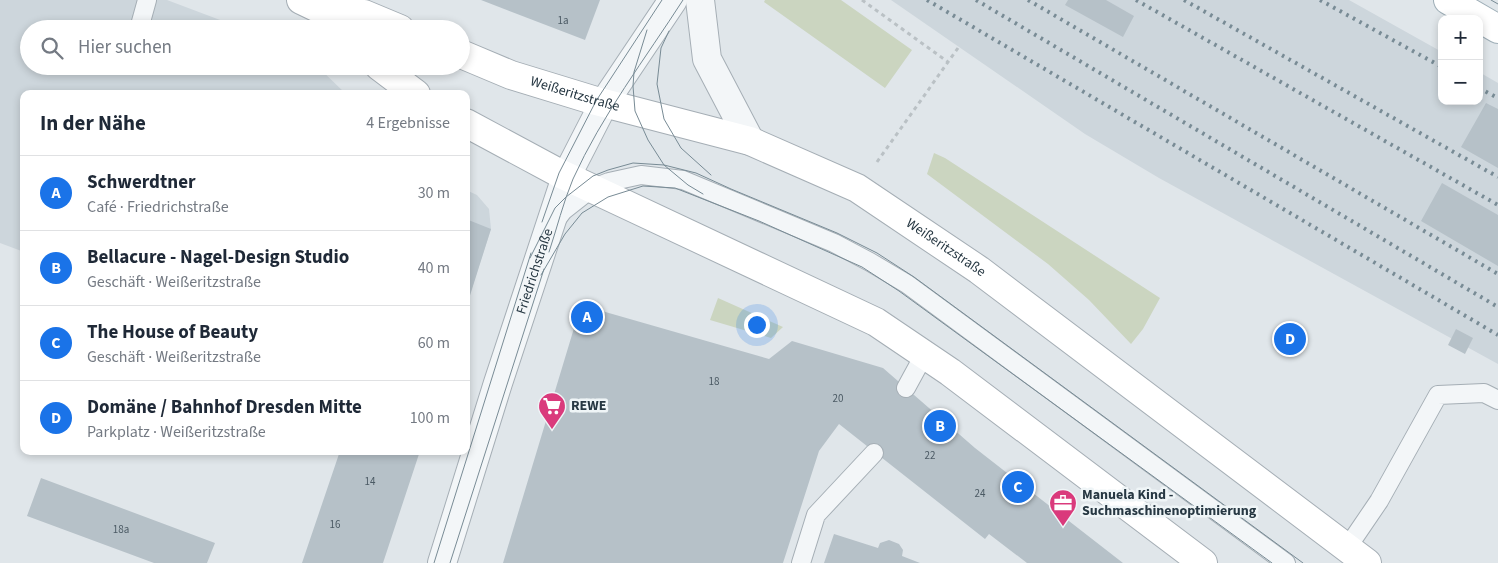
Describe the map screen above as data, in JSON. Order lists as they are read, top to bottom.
{
  "streets": {
    "main road": ["Weißeritzstraße"],
    "street": ["Friedrichstraße"]
  },
  "crossings": [
    ["Weißeritzstraße", "Friedrichstraße"]
  ],
  "places": {
    "supermarket": ["REWE"],
    "office": ["Manuela Kind - Suchmaschinenoptimierung"]
  },
  "house_numbers": [
    "1a",
    "18",
    "20",
    "22",
    "14",
    "24",
    "16",
    "18a"
  ],
  "page": {
    "map_buttons": ["+", "−"],
    "search": "Hier suchen",
    "heading": ["In der Nähe", "4 Ergebnisse"],
    "list": [
      {
        "mark": "A",
        "name": "Schwerdtner",
        "note": "Café · Friedrichstraße",
        "value": "30 m"
      },
      {
        "mark": "B",
        "name": "Bellacure - Nagel-Design Studio",
        "note": "Geschäft · Weißeritzstraße",
        "value": "40 m"
      },
      {
        "mark": "C",
        "name": "The House of Beauty",
        "note": "Geschäft · Weißeritzstraße",
        "value": "60 m"
      },
      {
        "mark": "D",
        "name": "Domäne / Bahnhof Dresden Mitte",
        "note": "Parkplatz · Weißeritzstraße",
        "value": "100 m"
      }
    ],
    "pins": [
      "A",
      "D",
      "B",
      "C"
    ]
  }
}
